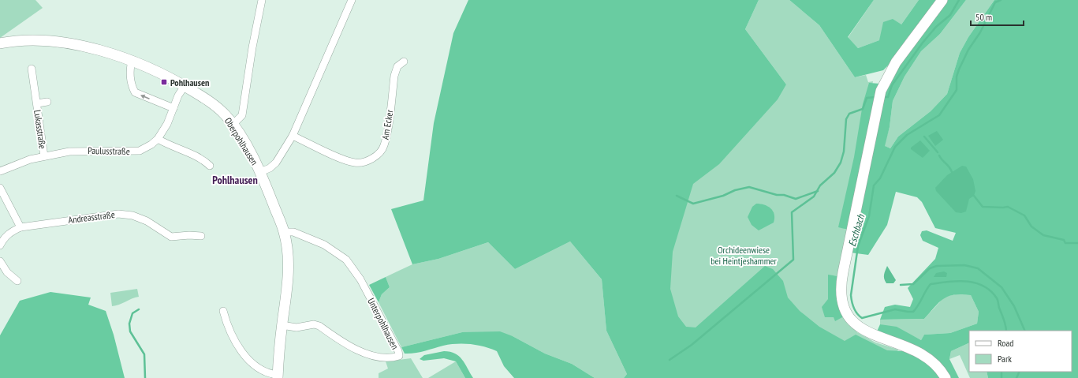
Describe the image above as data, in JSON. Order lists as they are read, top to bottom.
{
  "streets": {
    "street": [
      "Am Ecker",
      "Lukasstraße",
      "Oberpohlhausen",
      "Paulusstraße",
      "Andreasstraße",
      "Unterpohlhausen"
    ]
  },
  "crossings": [
    ["Lukasstraße", "Paulusstraße"],
    ["Oberpohlhausen", "Paulusstraße"],
    ["Oberpohlhausen", "Unterpohlhausen"]
  ],
  "districts": ["Pohlhausen"],
  "water": ["Eschbach"],
  "parks": ["Orchideenwiese bei Heintjeshammer"],
  "places": {
    "transit": ["Pohlhausen"]
  },
  "legend": ["Road", "Park"],
  "scale_bar": "50 m"
}
